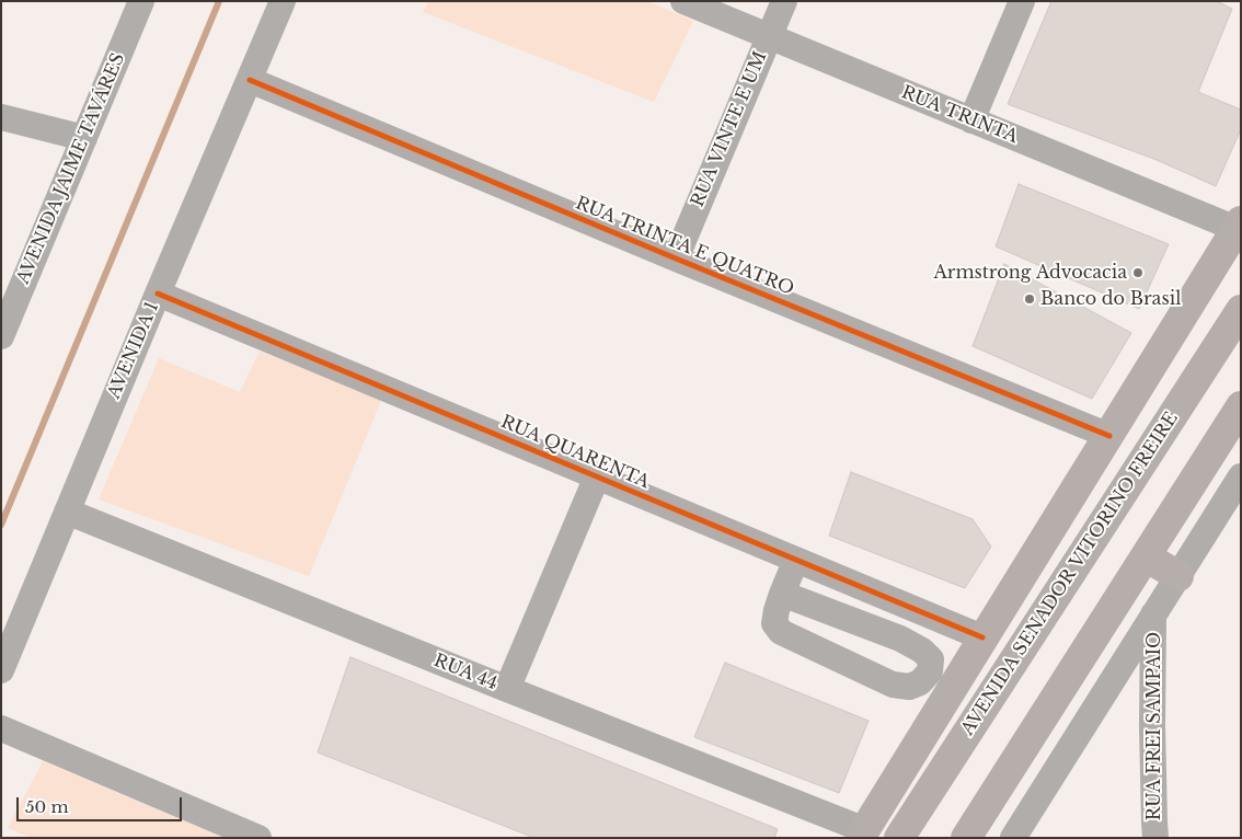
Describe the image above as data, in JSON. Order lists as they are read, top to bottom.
{
  "streets": {
    "main road": ["AVENIDA SENADOR VITORINO FREIRE"],
    "street": [
      "RUA TRINTA",
      "RUA VINTE E UM",
      "AVENIDA JAIME TAVÁRES",
      "RUA TRINTA E QUATRO",
      "AVENIDA 1",
      "RUA QUARENTA",
      "RUA 44",
      "RUA FREI SAMPAIO"
    ]
  },
  "crossings": [
    ["RUA TRINTA", "RUA VINTE E UM"],
    ["RUA TRINTA", "AVENIDA SENADOR VITORINO FREIRE"],
    ["RUA VINTE E UM", "RUA TRINTA E QUATRO"],
    ["RUA TRINTA E QUATRO", "AVENIDA 1"],
    ["RUA TRINTA E QUATRO", "AVENIDA SENADOR VITORINO FREIRE"],
    ["AVENIDA 1", "RUA QUARENTA"],
    ["AVENIDA 1", "RUA 44"],
    ["RUA QUARENTA", "AVENIDA SENADOR VITORINO FREIRE"],
    ["RUA QUARENTA", "RUA 44"],
    ["AVENIDA SENADOR VITORINO FREIRE", "RUA 44"]
  ],
  "places": ["Armstrong Advocacia", "Banco do Brasil"],
  "scale_bar": "50 m"
}
